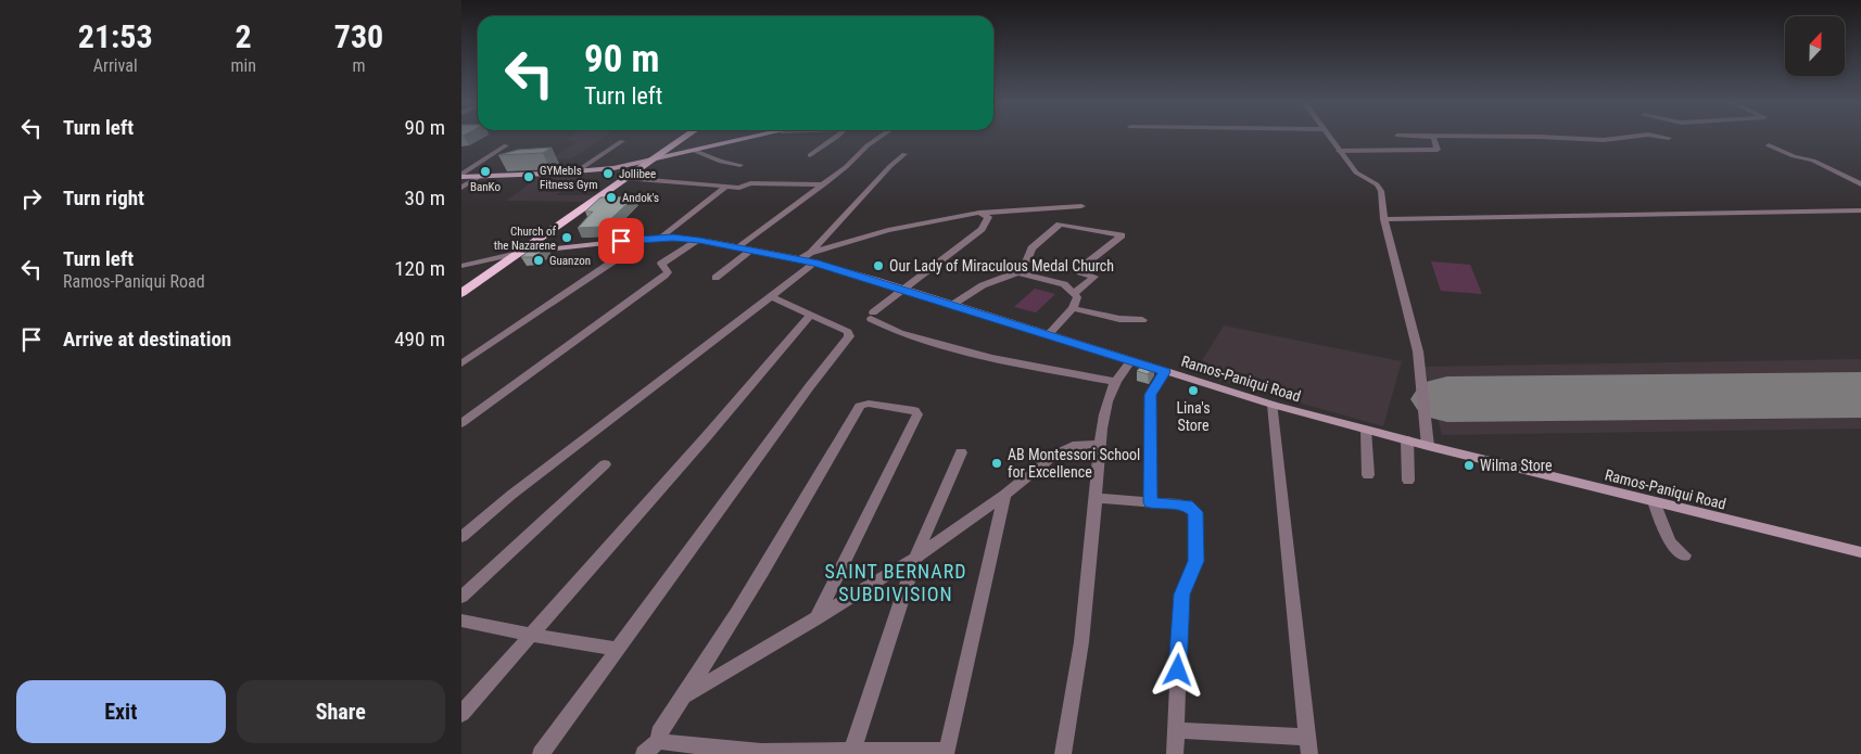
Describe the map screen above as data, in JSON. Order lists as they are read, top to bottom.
{
  "streets": {
    "main road": ["Ramos-Paniqui Road"]
  },
  "districts": ["SAINT BERNARD SUBDIVISION"],
  "places": [
    "BanKo",
    "Jollibee",
    "GYMebls Fitness Gym",
    "Andok's",
    "Church of the Nazarene",
    "Guanzon",
    "Our Lady of Miraculous Medal Church",
    "Lina's Store",
    "AB Montessori School for Excellence",
    "Wilma Store"
  ],
  "north": "top",
  "page": {
    "eta": [
      "21:53",
      "Arrival",
      "2",
      "min",
      "730",
      "m"
    ],
    "turn": ["90 m", "Turn left"],
    "list": [
      {
        "name": "Turn left",
        "value": "90 m"
      },
      {
        "name": "Turn right",
        "value": "30 m"
      },
      {
        "name": "Turn left",
        "note": "Ramos-Paniqui Road",
        "value": "120 m"
      },
      {
        "name": "Arrive at destination",
        "value": "490 m"
      }
    ],
    "buttons": ["Exit", "Share"]
  }
}
